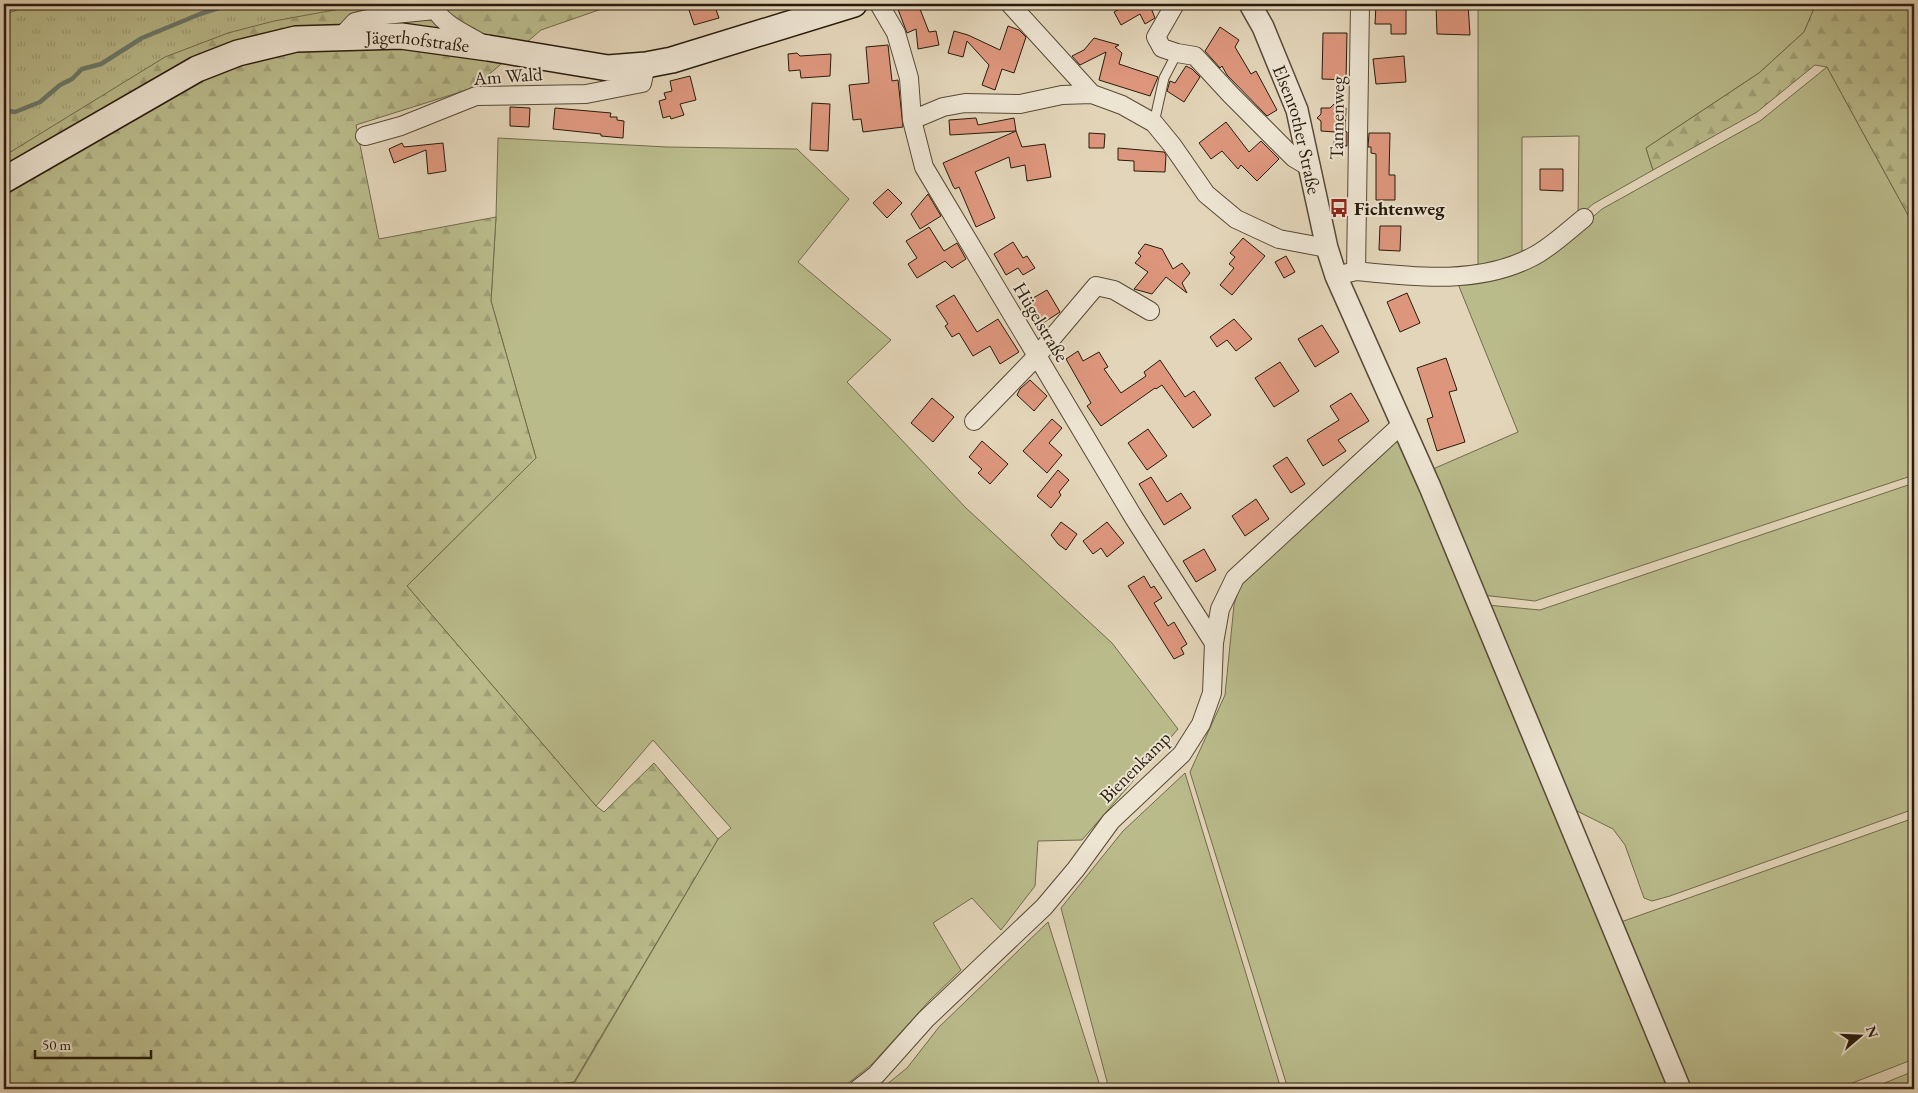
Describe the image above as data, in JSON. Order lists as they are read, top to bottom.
{
  "streets": {
    "main road": ["Jägerhofstraße"],
    "street": [
      "Am Wald",
      "Tannenweg",
      "Elsenrother Straße",
      "Hügelstraße",
      "Bienenkamp"
    ]
  },
  "crossings": [
    ["Jägerhofstraße", "Am Wald"],
    ["Tannenweg", "Elsenrother Straße"],
    ["Elsenrother Straße", "Bienenkamp"],
    ["Hügelstraße", "Bienenkamp"]
  ],
  "places": {
    "bus stop": ["Fichtenweg"]
  },
  "scale_bar": "50 m",
  "north": "right"
}
